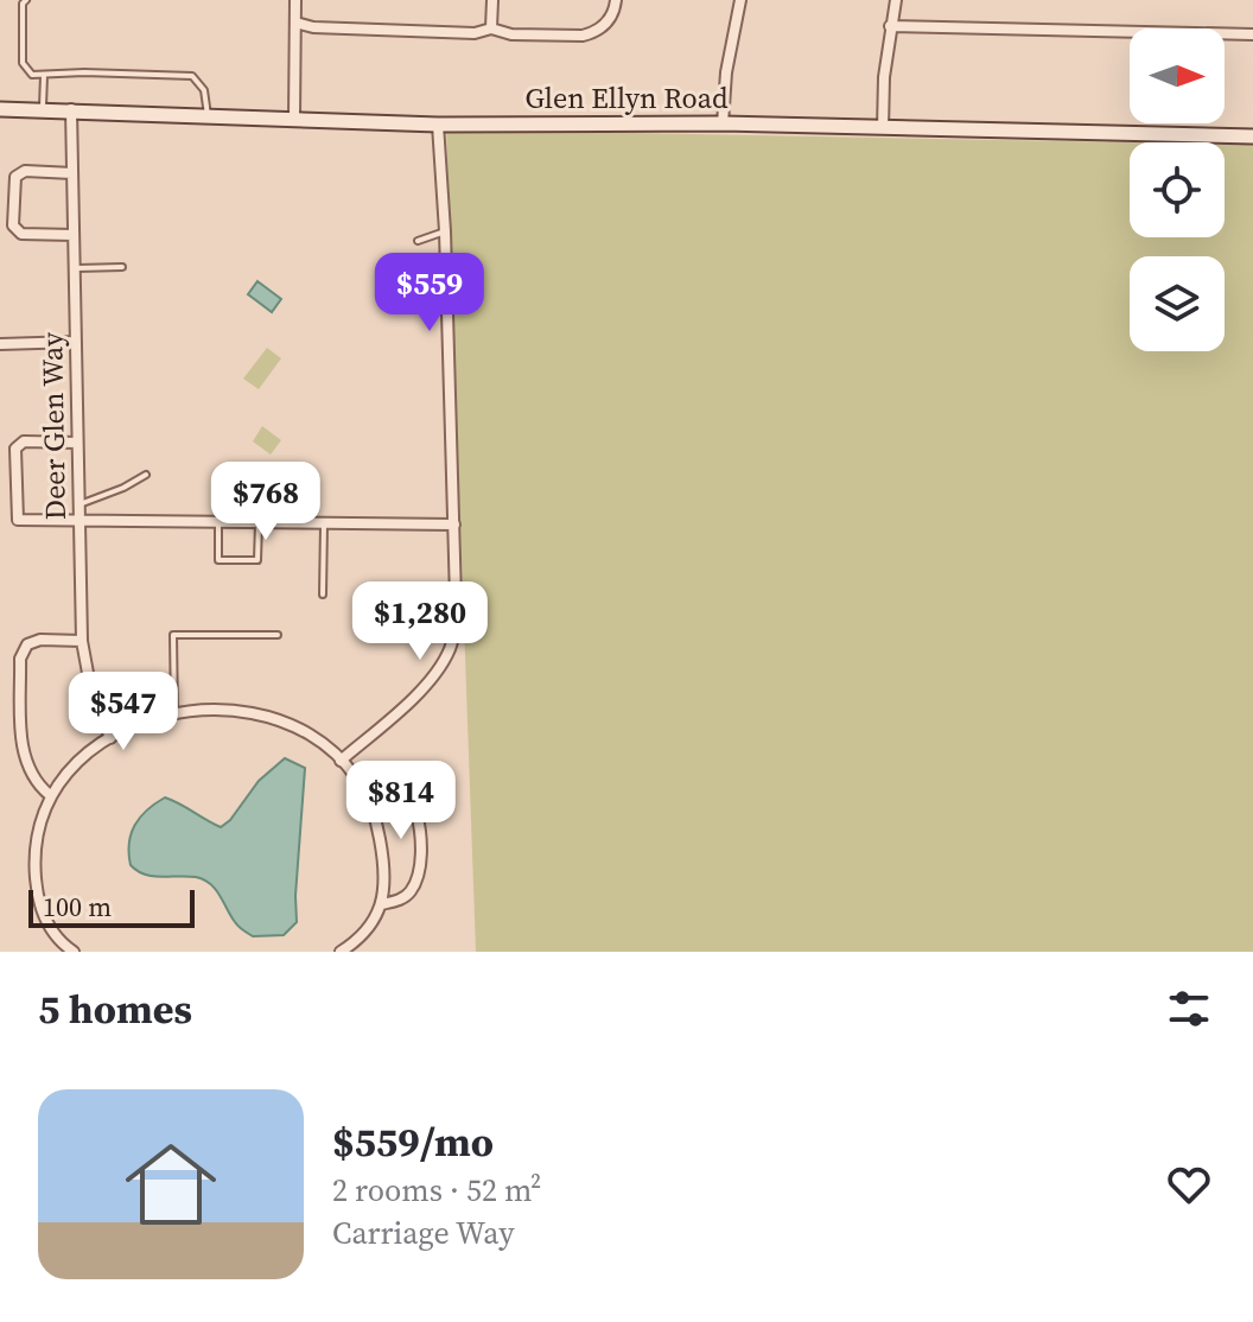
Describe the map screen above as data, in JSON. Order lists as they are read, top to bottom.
{
  "streets": {
    "street": ["Glen Ellyn Road", "Deer Glen Way"]
  },
  "crossings": [
    ["Glen Ellyn Road", "Deer Glen Way"]
  ],
  "scale_bar": "100 m",
  "north": "right",
  "page": {
    "price": [
      "$559",
      "$768",
      "$1,280",
      "$547",
      "$814"
    ],
    "scale": "100 m",
    "heading": "5 homes",
    "list": [
      {
        "name": "$559/mo",
        "note": "2 rooms · 52 m² · Carriage Way"
      }
    ]
  }
}
